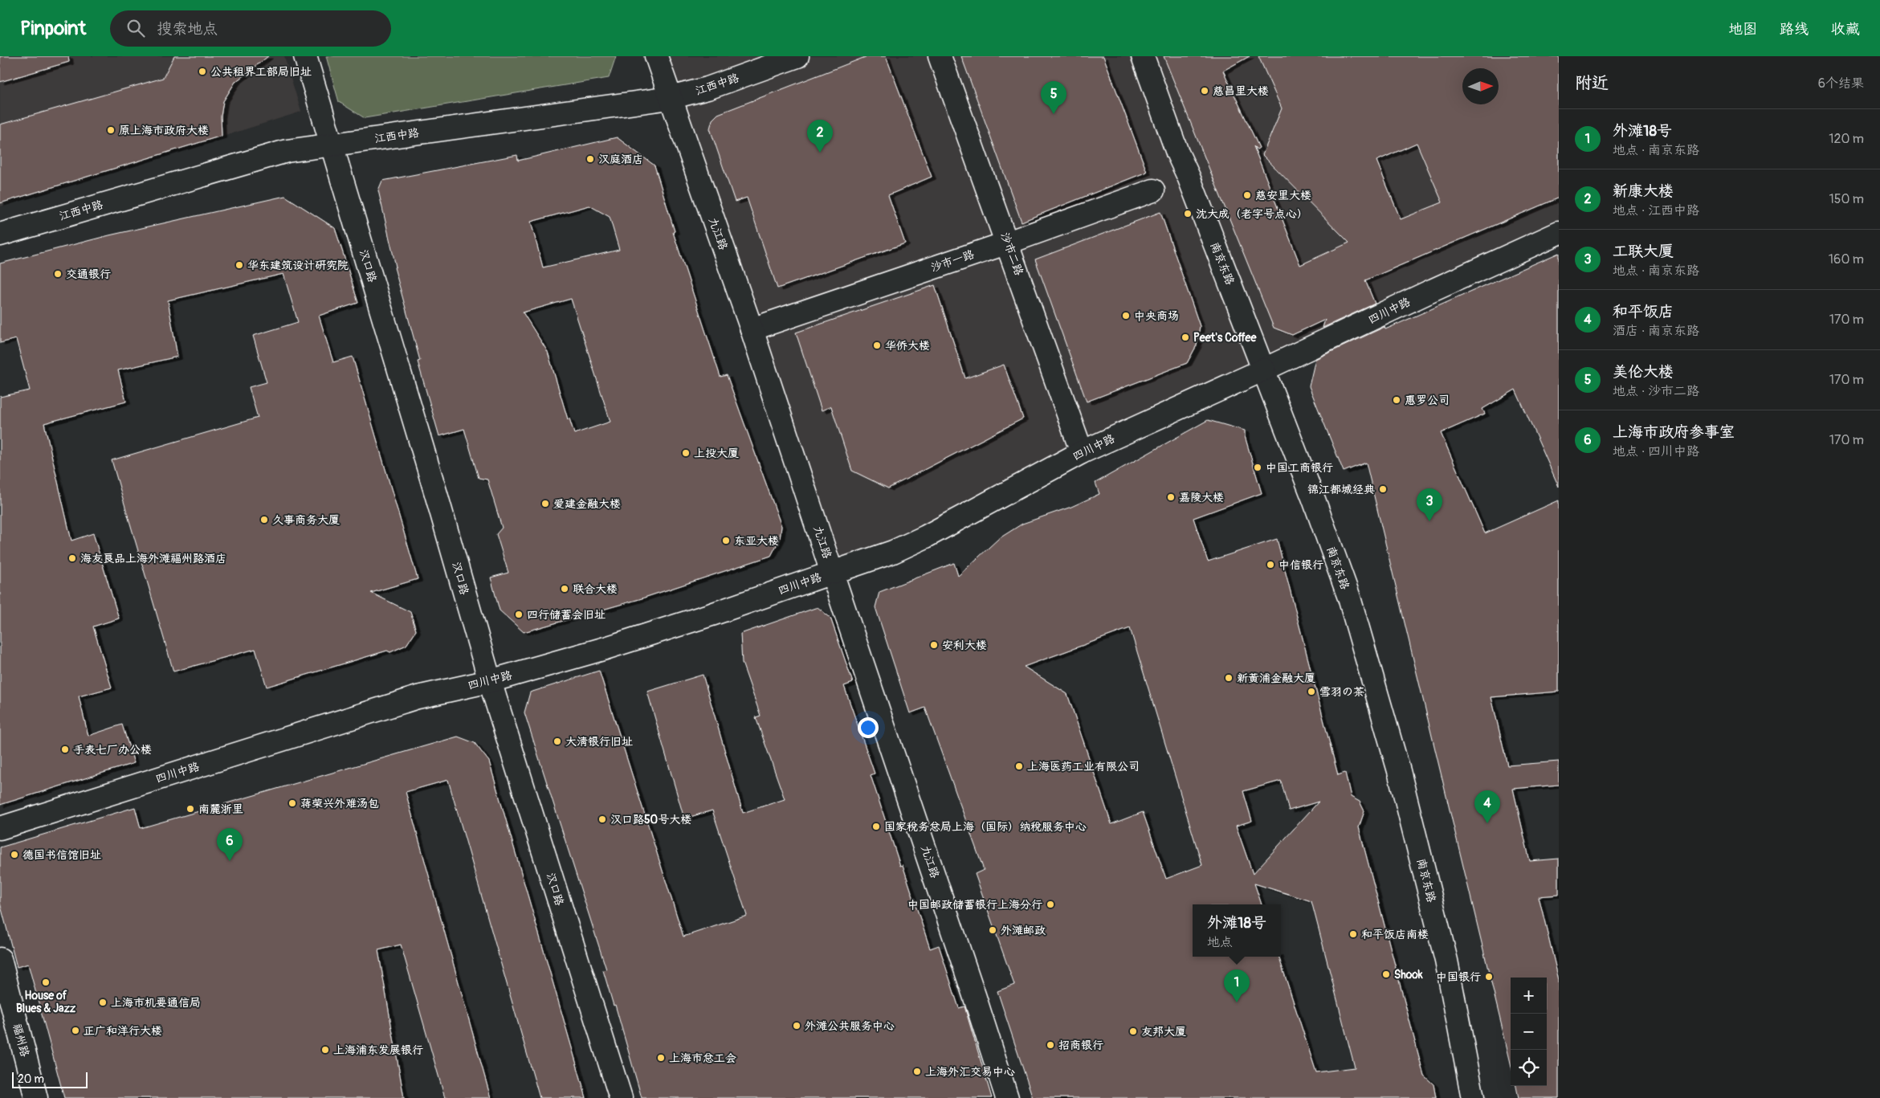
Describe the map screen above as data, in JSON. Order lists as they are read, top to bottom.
{
  "streets": {
    "street": [
      "江西中路",
      "九江路",
      "沙市二路",
      "沙市一路",
      "南京东路",
      "汉口路",
      "四川中路",
      "福州路"
    ]
  },
  "crossings": [
    ["江西中路", "九江路"],
    ["江西中路", "汉口路"],
    ["九江路", "沙市一路"],
    ["九江路", "四川中路"],
    ["沙市二路", "沙市一路"],
    ["沙市二路", "四川中路"],
    ["南京东路", "四川中路"],
    ["汉口路", "四川中路"]
  ],
  "places": [
    "公共租界工部局旧址",
    "慈昌里大楼",
    "原上海市政府大楼",
    "汉庭酒店",
    "慈安里大楼",
    "沈大成（老字号点心）",
    "华东建筑设计研究院",
    "交通银行",
    "中央商场",
    "Peet's Coffee",
    "华侨大楼",
    "惠罗公司",
    "上投大厦",
    "中国工商银行",
    "锦江都城经典",
    "嘉陵大楼",
    "爱建金融大楼",
    "久事商务大厦",
    "东亚大楼",
    "海友良品上海外滩福州路酒店",
    "中信银行",
    "联合大楼",
    "四行储蓄会旧址",
    "安利大楼",
    "新黄浦金融大厦",
    "雪羽の茶",
    "大清银行旧址",
    "手表七厂办公楼",
    "上海医药工业有限公司",
    "蒋荣兴外难汤包",
    "南麓浙里",
    "汉口路50号大楼",
    "国家税务总局上海（国际）纳税服务中心",
    "德国书信馆旧址",
    "中国邮政储蓄银行上海分行",
    "外滩邮政",
    "和平饭店南楼",
    "Shook",
    "中国银行",
    "House of Blues & Jazz",
    "上海市机要通信局",
    "外滩公共服务中心",
    "正广和洋行大楼",
    "友邦大厦",
    "招商银行",
    "上海浦东发展银行",
    "上海市总工会",
    "上海外汇交易中心"
  ],
  "scale_bar": "20 m",
  "north": "right",
  "page": {
    "header": "Pinpoint",
    "search": "搜索地点",
    "nav": ["地图", "路线", "收藏"],
    "heading": ["附近", "6个结果"],
    "pins": [
      "5",
      "2",
      "3",
      "4",
      "6",
      "1"
    ],
    "list": [
      {
        "mark": "1",
        "name": "外滩18号",
        "note": "地点 · 南京东路",
        "value": "120 m"
      },
      {
        "mark": "2",
        "name": "新康大楼",
        "note": "地点 · 江西中路",
        "value": "150 m"
      },
      {
        "mark": "3",
        "name": "工联大厦",
        "note": "地点 · 南京东路",
        "value": "160 m"
      },
      {
        "mark": "4",
        "name": "和平饭店",
        "note": "酒店 · 南京东路",
        "value": "170 m"
      },
      {
        "mark": "5",
        "name": "美伦大楼",
        "note": "地点 · 沙市二路",
        "value": "170 m"
      },
      {
        "mark": "6",
        "name": "上海市政府参事室",
        "note": "地点 · 四川中路",
        "value": "170 m"
      }
    ],
    "popup": ["外滩18号", "地点"],
    "map_buttons": ["+", "−"],
    "scale": "20 m"
  }
}
